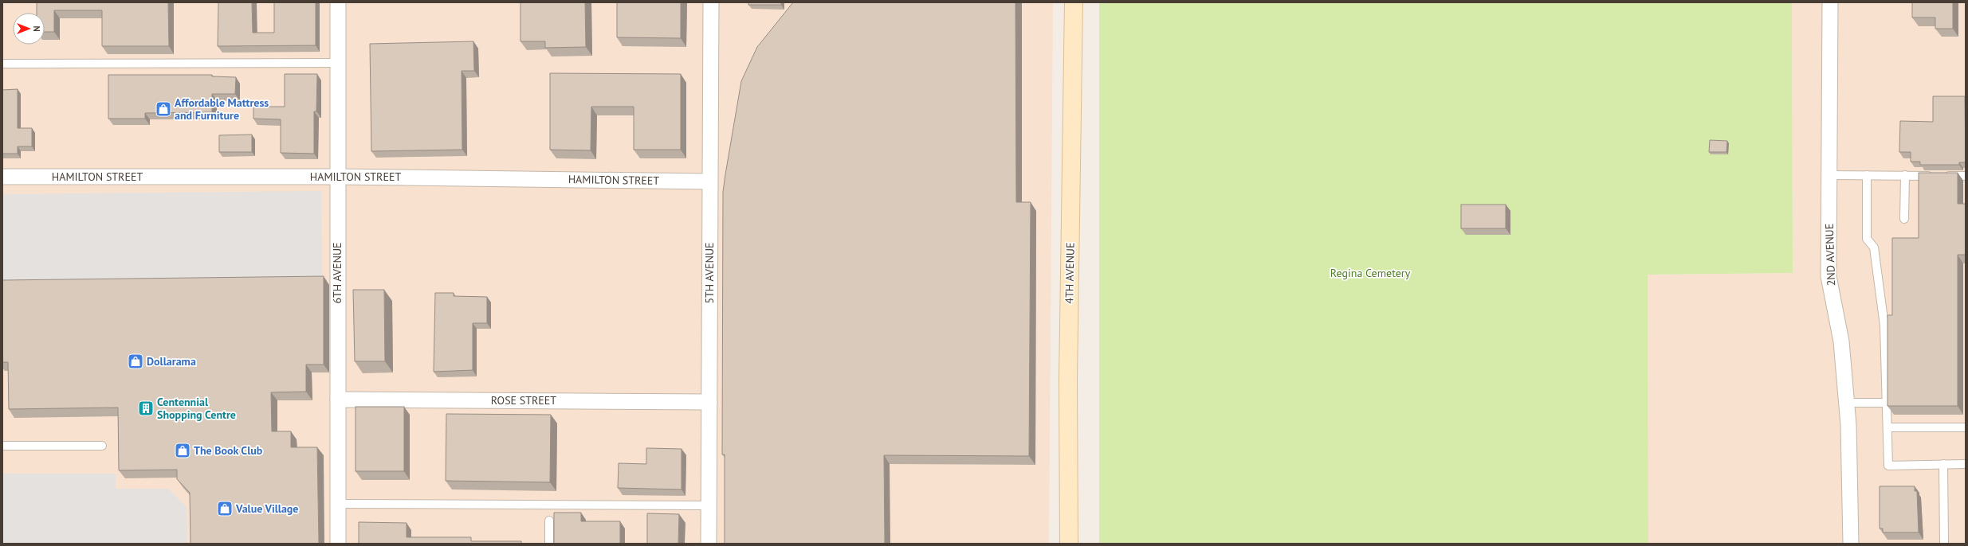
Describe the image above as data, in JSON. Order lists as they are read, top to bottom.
{
  "streets": {
    "main road": ["4TH AVENUE"],
    "street": [
      "HAMILTON STREET",
      "2ND AVENUE",
      "6TH AVENUE",
      "5TH AVENUE",
      "ROSE STREET"
    ]
  },
  "crossings": [
    ["HAMILTON STREET", "6TH AVENUE"],
    ["HAMILTON STREET", "5TH AVENUE"],
    ["6TH AVENUE", "ROSE STREET"],
    ["5TH AVENUE", "ROSE STREET"]
  ],
  "parks": ["Regina Cemetery"],
  "places": {
    "shop": [
      "Affordable Mattress and Furniture",
      "Dollarama",
      "The Book Club",
      "Value Village"
    ],
    "building": ["Centennial Shopping Centre"]
  },
  "north": "right"
}
